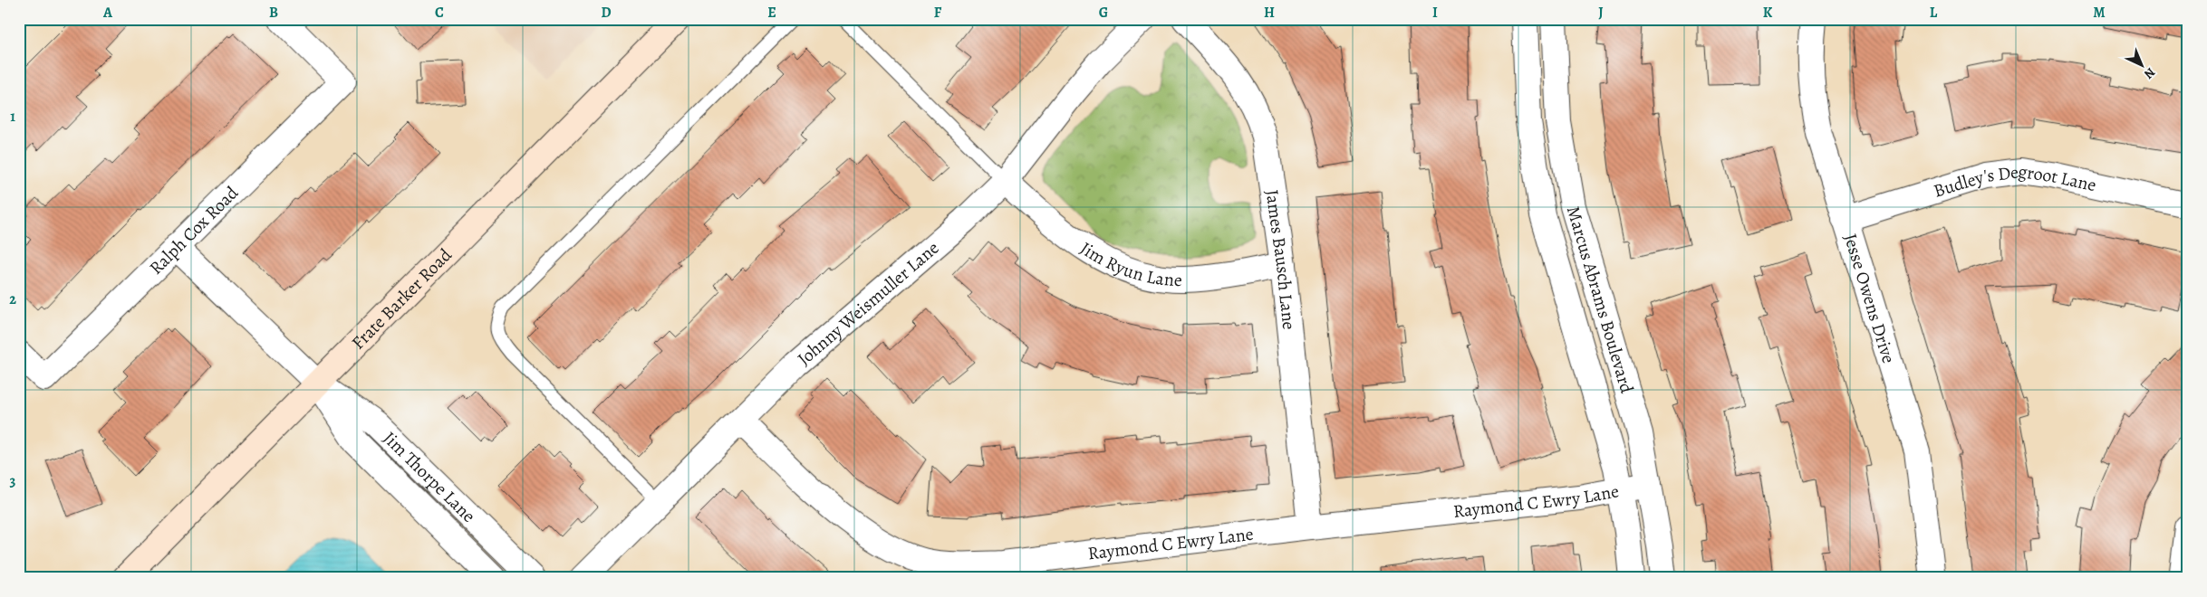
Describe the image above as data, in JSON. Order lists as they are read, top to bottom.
{
  "streets": {
    "street": [
      "Budley's Degroot Lane",
      "Ralph Cox Road",
      "Jim Ryun Lane",
      "James Bausch Lane",
      "Jesse Owens Drive",
      "Frate Barker Road",
      "Marcus Abrams Boulevard",
      "Johnny Weismuller Lane",
      "Jim Thorpe Lane",
      "Raymond C Ewry Lane"
    ]
  },
  "crossings": [
    ["Budley's Degroot Lane", "Jesse Owens Drive"],
    ["Ralph Cox Road", "Jim Thorpe Lane"],
    ["Jim Ryun Lane", "James Bausch Lane"],
    ["Jim Ryun Lane", "Johnny Weismuller Lane"],
    ["James Bausch Lane", "Raymond C Ewry Lane"],
    ["Frate Barker Road", "Jim Thorpe Lane"],
    ["Marcus Abrams Boulevard", "Raymond C Ewry Lane"],
    ["Johnny Weismuller Lane", "Raymond C Ewry Lane"]
  ],
  "north": "bottom right",
  "grid": {
    "columns": [
      "A",
      "B",
      "C",
      "D",
      "E",
      "F",
      "G",
      "H",
      "I",
      "J",
      "K",
      "L",
      "M"
    ],
    "rows": ["1", "2", "3"]
  }
}
